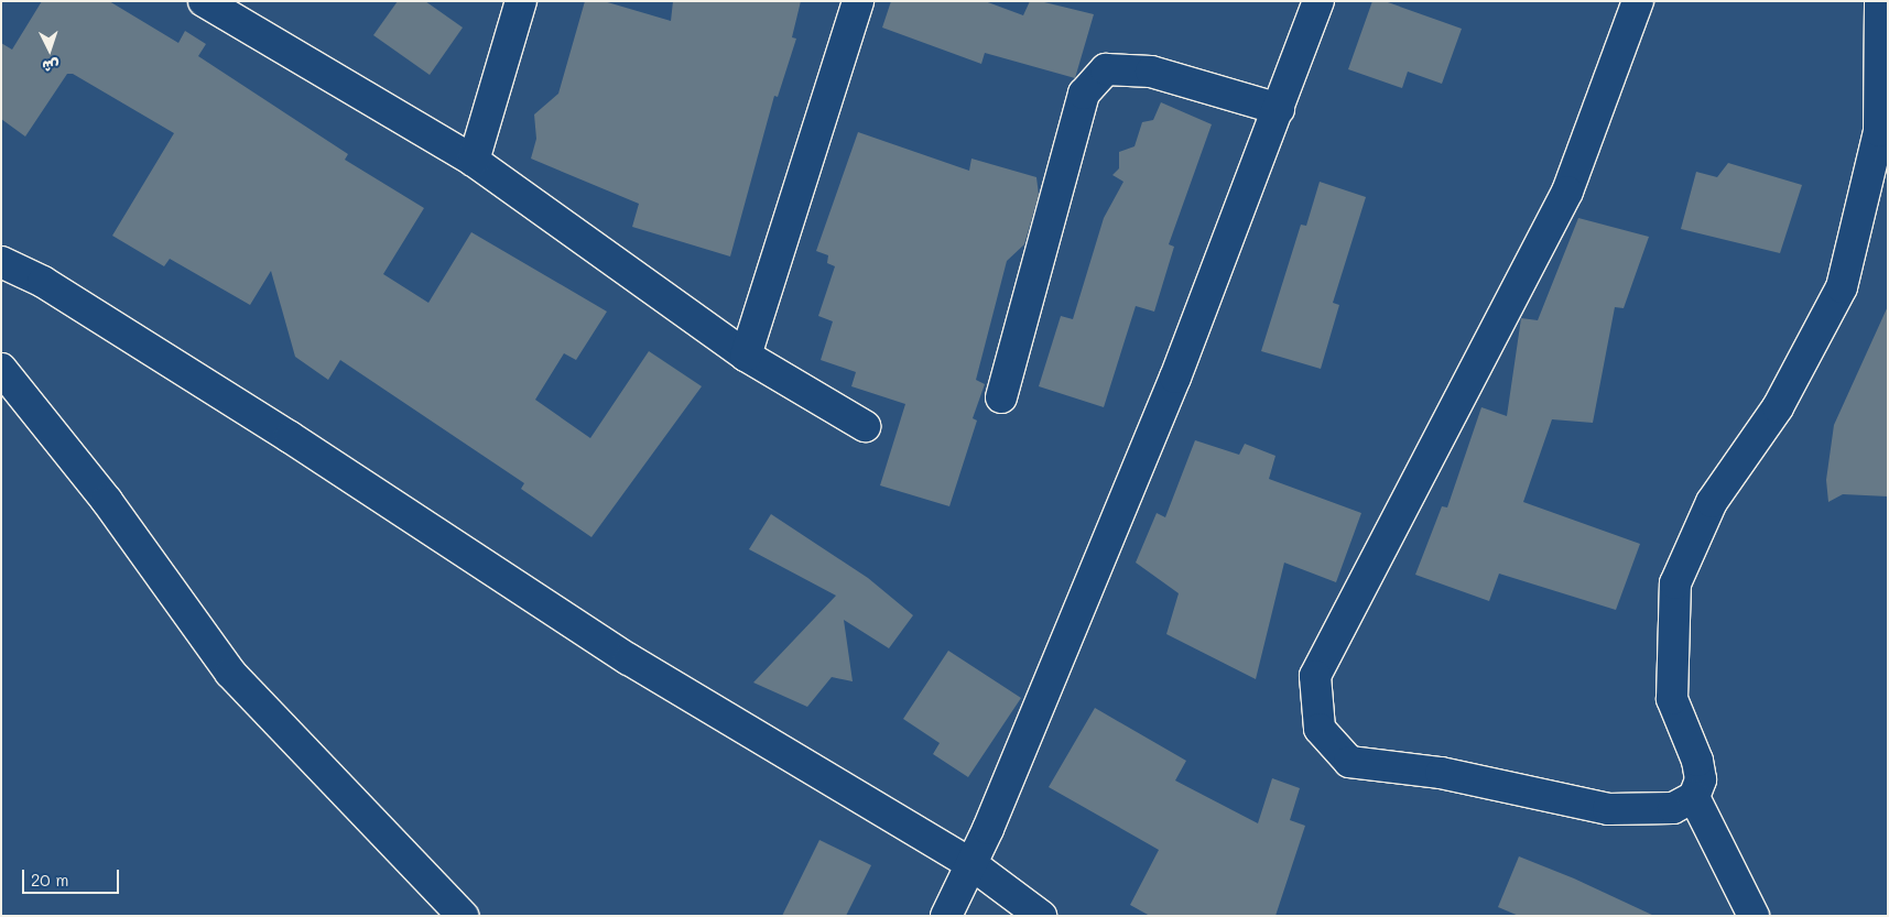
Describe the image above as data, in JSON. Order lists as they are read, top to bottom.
{
  "scale_bar": "20 m",
  "north": "bottom"
}
